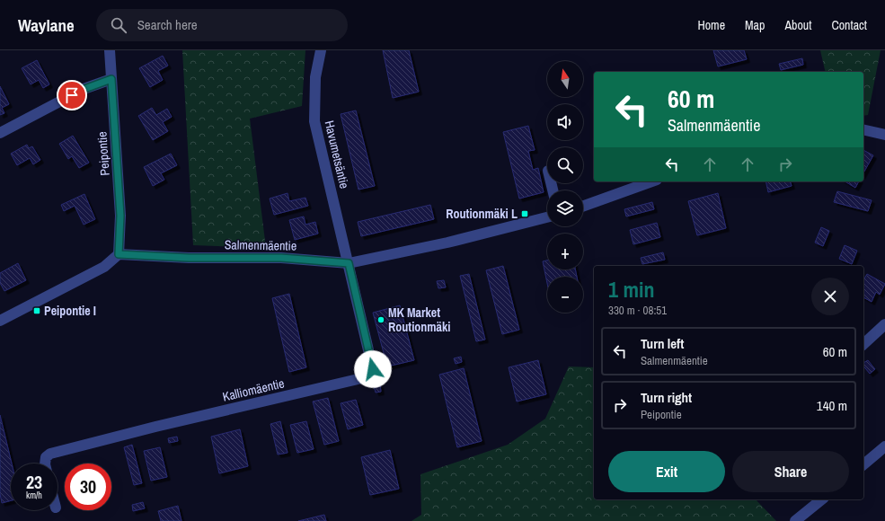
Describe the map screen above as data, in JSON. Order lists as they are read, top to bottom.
{
  "streets": {
    "street": [
      "Peipontie",
      "Havumetsäntie",
      "Salmenmäentie",
      "Kalliomäentie"
    ]
  },
  "crossings": [
    ["Peipontie", "Salmenmäentie"],
    ["Havumetsäntie", "Salmenmäentie"],
    ["Havumetsäntie", "Kalliomäentie"],
    ["Salmenmäentie", "Kalliomäentie"]
  ],
  "places": {
    "transit": ["Routionmäki L", "Peipontie I"],
    "other": ["MK Market Routionmäki"]
  },
  "north": "top",
  "page": {
    "header": "Waylane",
    "search": "Search here",
    "nav": [
      "Home",
      "Map",
      "About",
      "Contact"
    ],
    "map_buttons": ["+", "−"],
    "turn": ["60 m", "Salmenmäentie"],
    "heading": ["1 min", "330 m · 08:51"],
    "list": [
      {
        "name": "Turn left",
        "note": "Salmenmäentie",
        "value": "60 m"
      },
      {
        "name": "Turn right",
        "note": "Peipontie",
        "value": "140 m"
      }
    ],
    "buttons": ["Exit", "Share"],
    "speed": "23 km/h",
    "limit": "30"
  }
}
